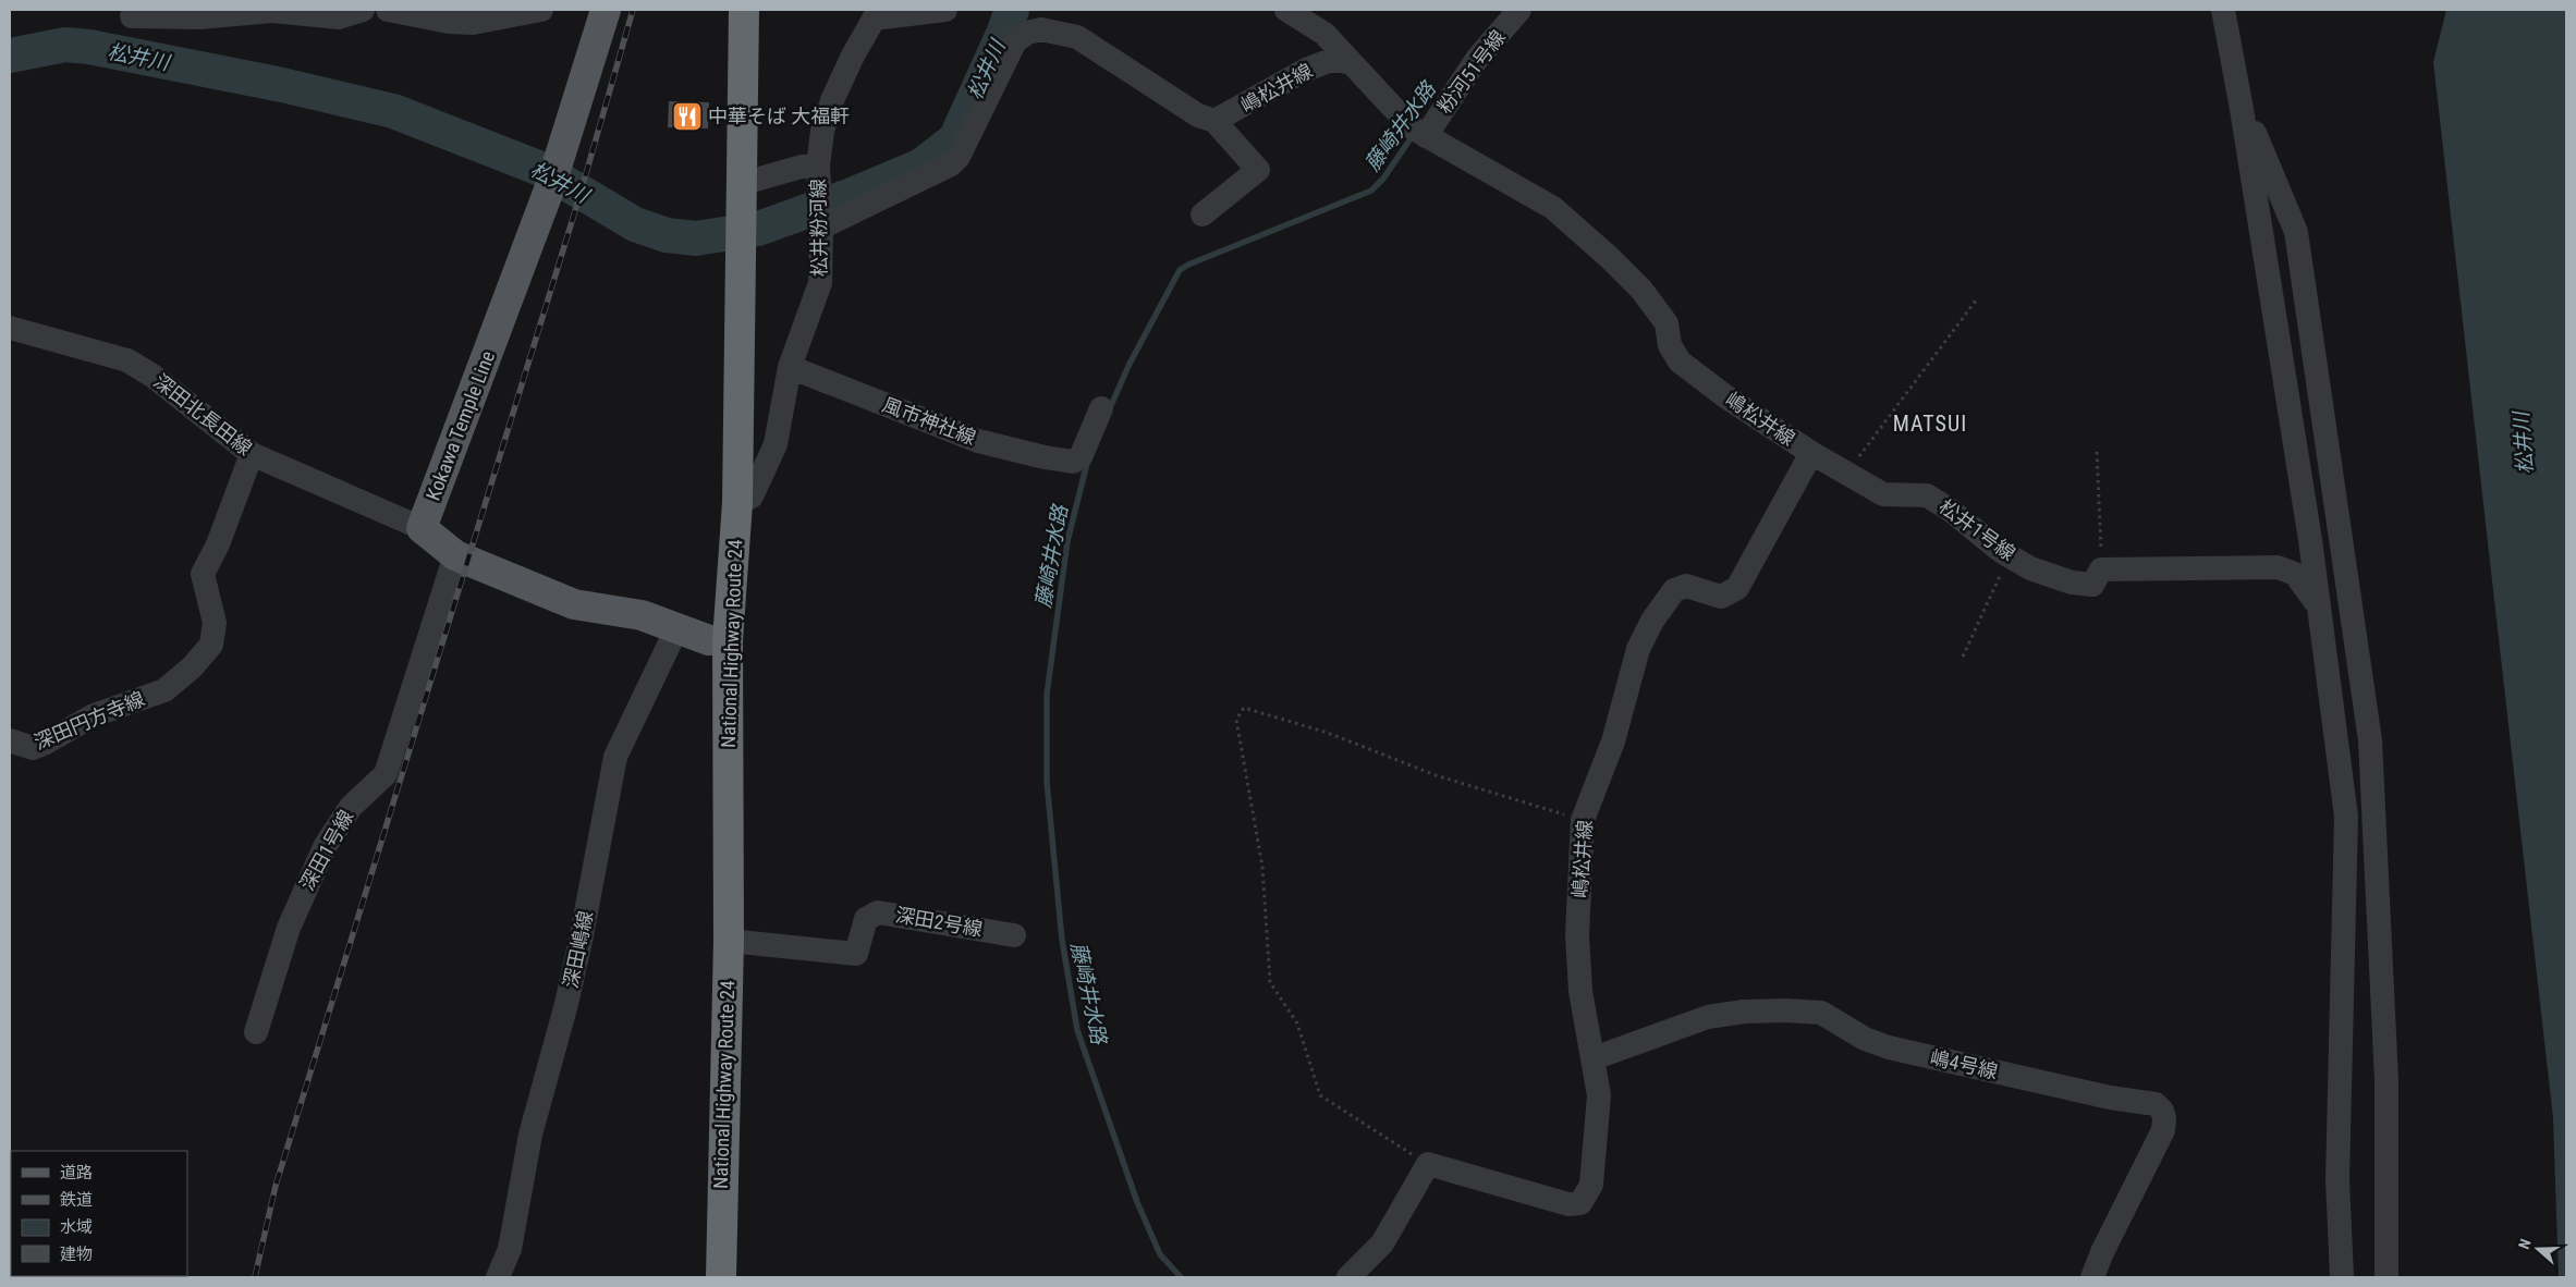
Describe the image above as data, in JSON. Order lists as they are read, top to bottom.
{
  "streets": {
    "highway": ["National Highway Route 24"],
    "main road": ["Kokawa Temple Line"],
    "street": [
      "粉河51号線",
      "嶋松井線",
      "松井粉河線",
      "深田北長田線",
      "風市神社線",
      "松井1号線",
      "深田円方寺線",
      "深田1号線",
      "深田2号線",
      "深田嶋線",
      "嶋4号線"
    ]
  },
  "crossings": [
    ["粉河51号線", "嶋松井線"],
    ["嶋松井線", "松井1号線"],
    ["嶋松井線", "嶋4号線"],
    ["松井粉河線", "風市神社線"],
    ["松井粉河線", "National Highway Route 24"],
    ["深田北長田線", "Kokawa Temple Line"],
    ["深田北長田線", "深田円方寺線"],
    ["National Highway Route 24", "深田2号線"]
  ],
  "districts": ["MATSUI"],
  "water": ["松井川", "藤崎井水路"],
  "places": {
    "restaurant": ["中華そば 大福軒"]
  },
  "legend": [
    "道路",
    "鉄道",
    "水域",
    "建物"
  ],
  "north": "left"
}
